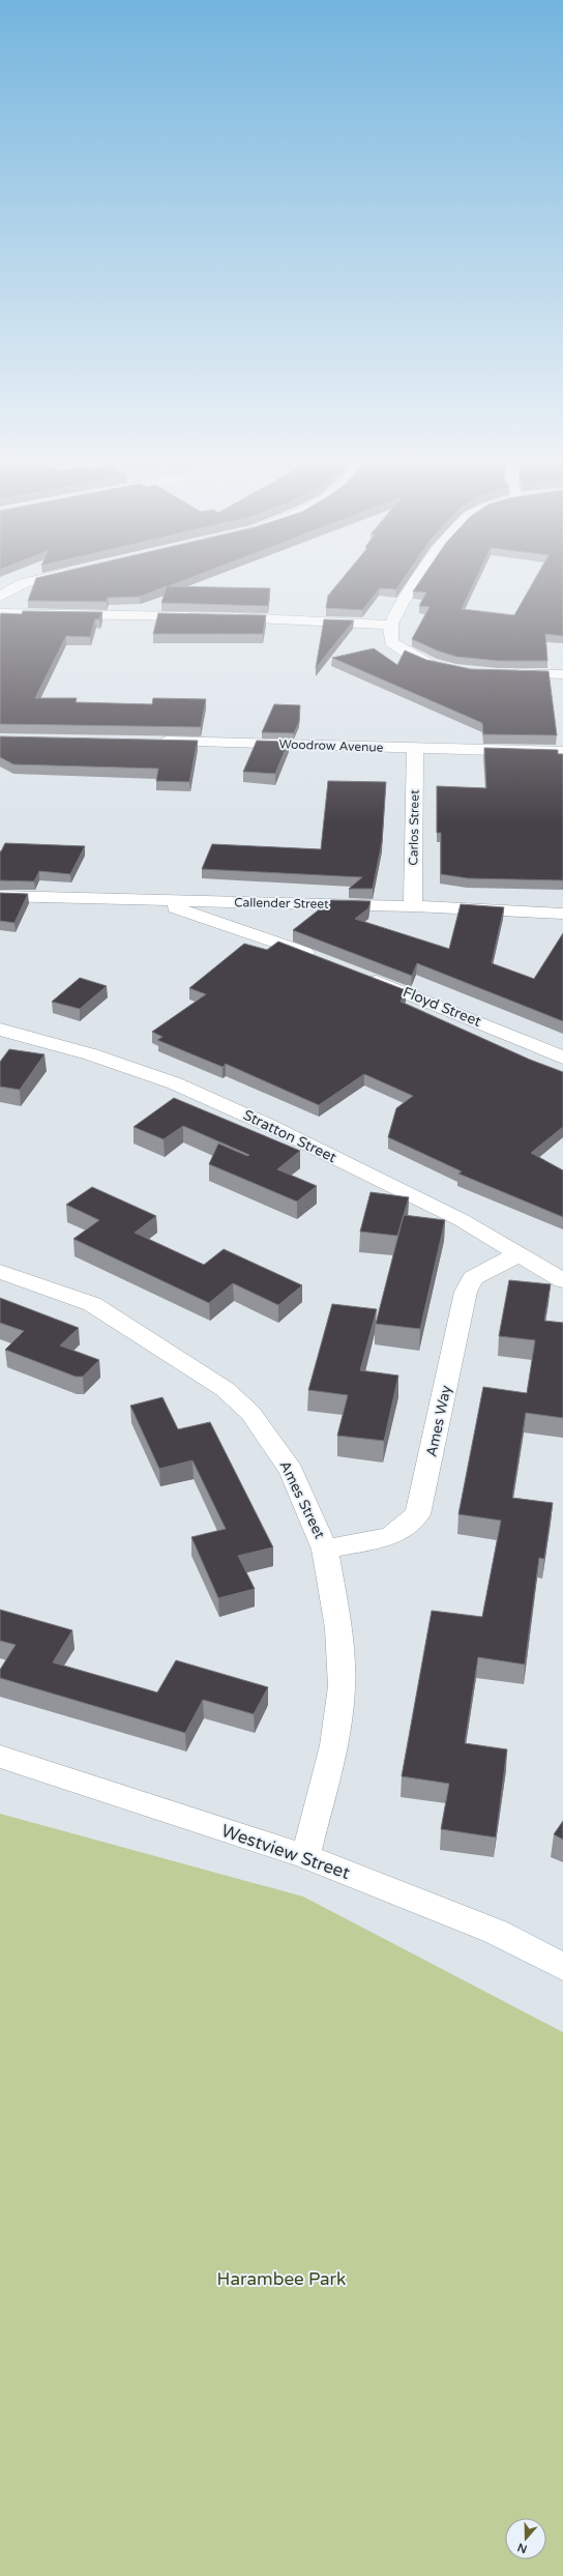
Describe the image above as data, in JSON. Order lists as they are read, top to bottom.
{
  "streets": {
    "street": [
      "Woodrow Avenue",
      "Carlos Street",
      "Callender Street",
      "Floyd Street",
      "Stratton Street",
      "Ames Way",
      "Ames Street",
      "Westview Street"
    ]
  },
  "crossings": [
    ["Woodrow Avenue", "Carlos Street"],
    ["Carlos Street", "Callender Street"],
    ["Stratton Street", "Ames Way"],
    ["Ames Way", "Ames Street"],
    ["Ames Street", "Westview Street"]
  ],
  "parks": ["Harambee Park"],
  "north": "bottom"
}
